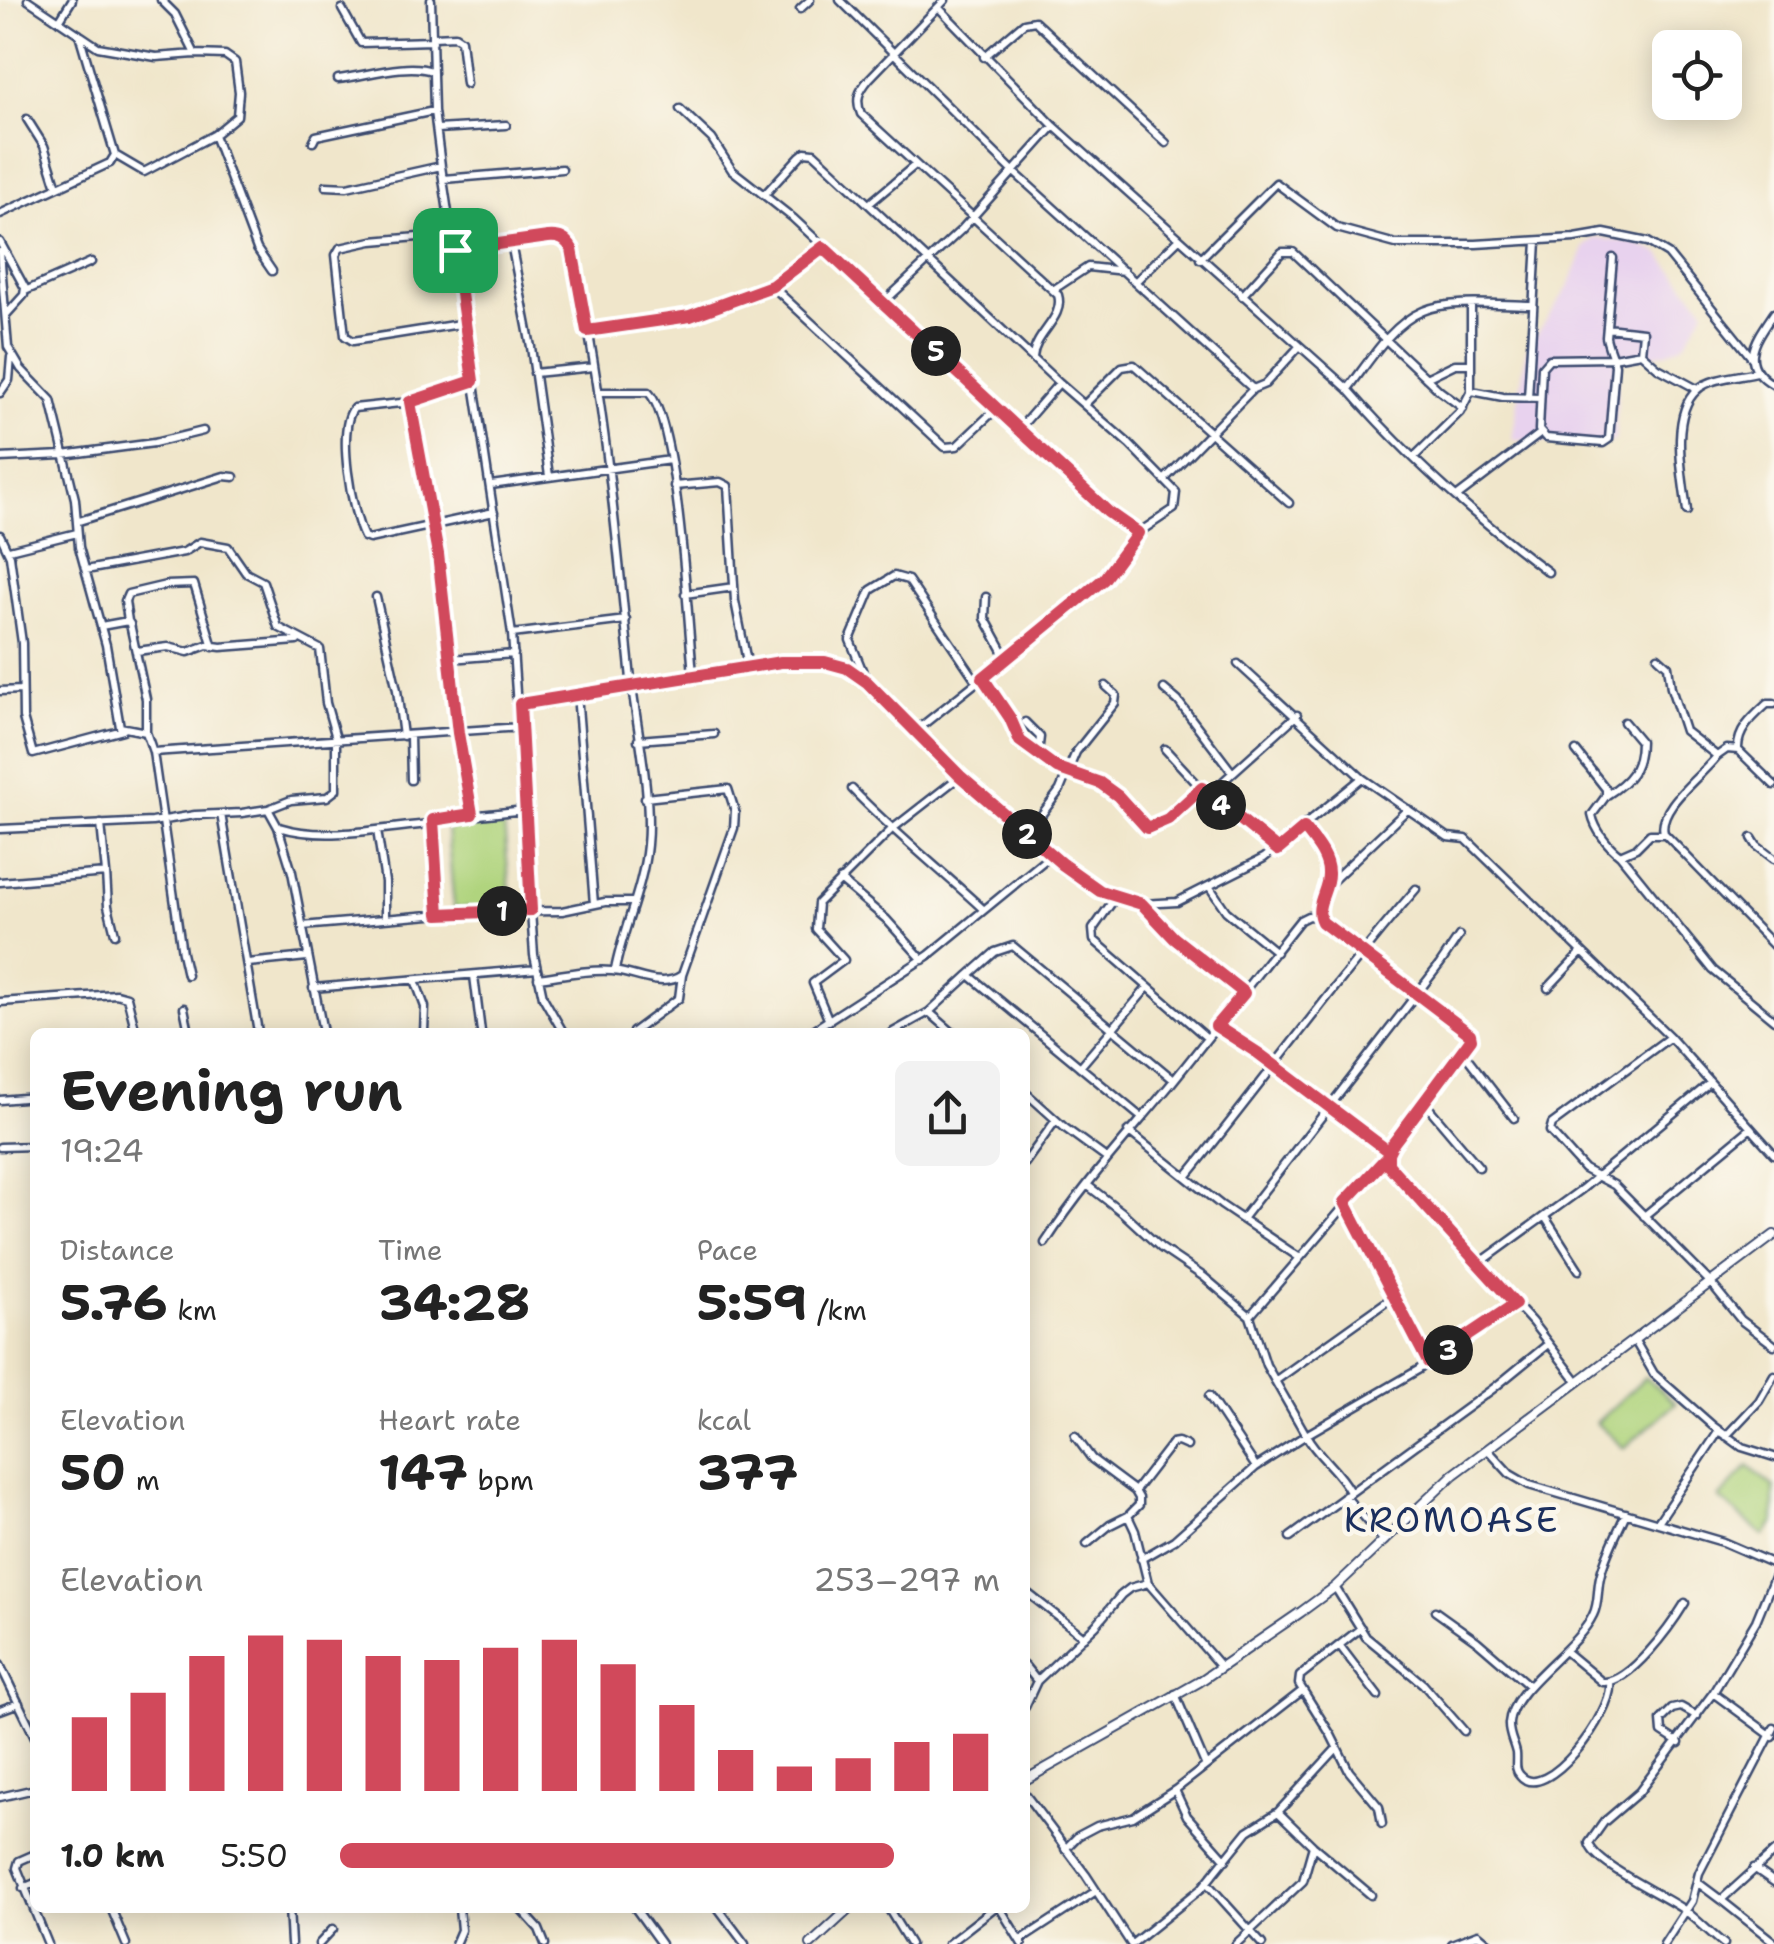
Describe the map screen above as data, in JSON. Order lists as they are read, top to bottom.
{
  "districts": ["KROMOASE"],
  "page": {
    "pins": [
      "5",
      "4",
      "2",
      "1",
      "3"
    ],
    "heading": ["Evening run", "19:24"],
    "stats": [
      ["Distance", "5.76 km"],
      ["Time", "34:28"],
      ["Pace", "5:59 /km"],
      ["Elevation", "50 m"],
      ["Heart rate", "147 bpm"],
      ["kcal", "377"]
    ],
    "chart": ["Elevation", "253–297 m"],
    "list": [
      {
        "name": "1.0 km",
        "note": "5:50"
      }
    ]
  }
}
